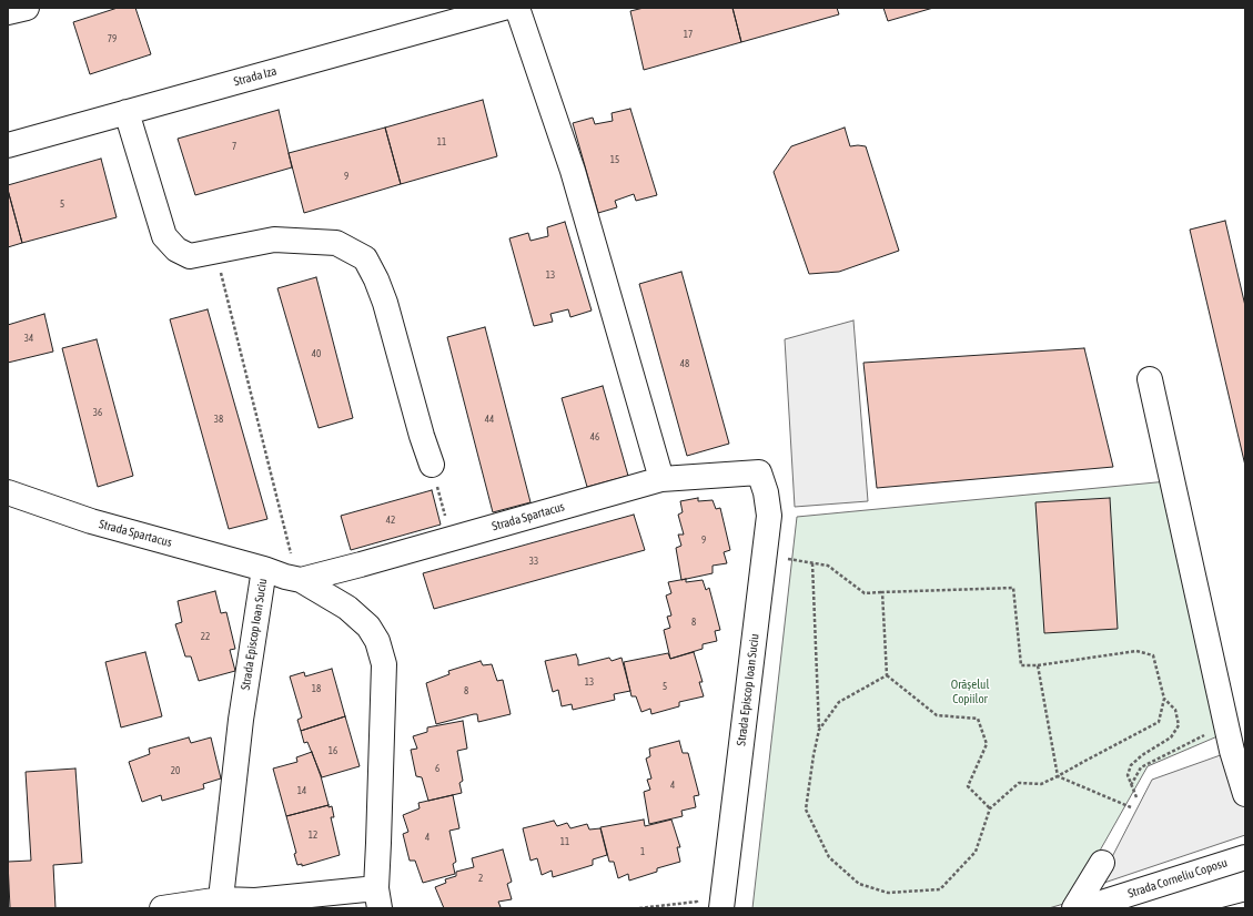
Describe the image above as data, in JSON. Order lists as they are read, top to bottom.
{
  "streets": {
    "street": [
      "Strada Iza",
      "Strada Spartacus",
      "Strada Episcop Ioan Suciu",
      "Strada Corneliu Coposu"
    ]
  },
  "crossings": [
    ["Strada Spartacus", "Strada Episcop Ioan Suciu"]
  ],
  "parks": ["Orășelul Copiilor"],
  "house_numbers": [
    "17",
    "79",
    "11",
    "7",
    "15",
    "9",
    "5",
    "13",
    "34",
    "40",
    "48",
    "36",
    "38",
    "44",
    "46",
    "42",
    "9",
    "33",
    "8",
    "22",
    "13",
    "5",
    "18",
    "8",
    "16",
    "6",
    "20",
    "4",
    "14",
    "12",
    "4",
    "11",
    "1",
    "2"
  ]
}
